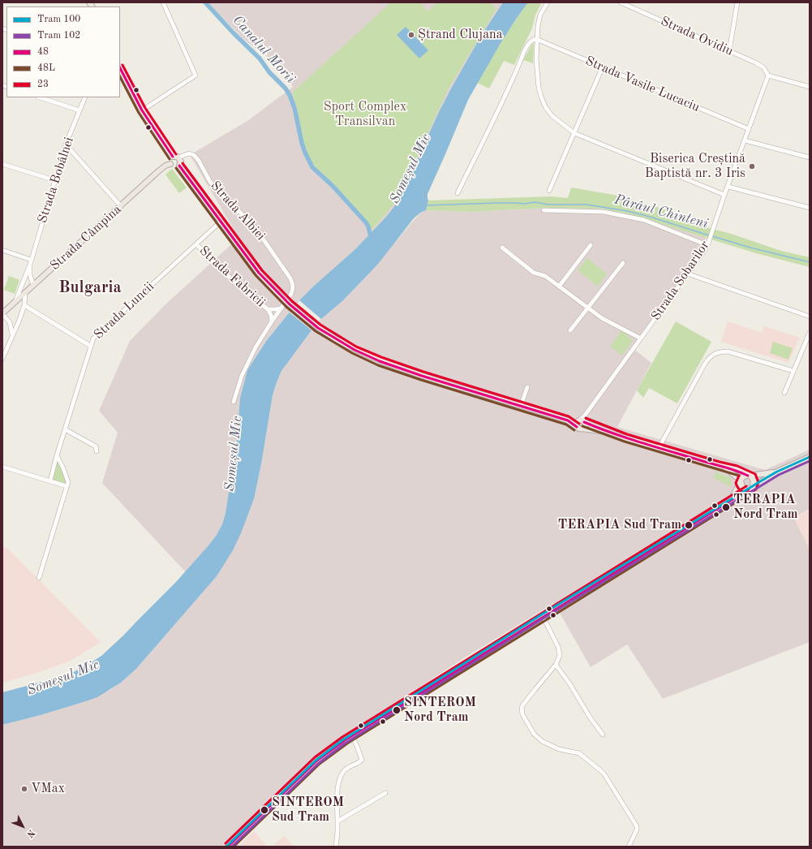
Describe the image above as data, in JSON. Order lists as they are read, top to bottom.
{
  "streets": {
    "main road": ["Strada Câmpina", "Strada Fabricii"],
    "street": [
      "Strada Ovidiu",
      "Strada Vasile Lucaciu",
      "Strada Bobâlnei",
      "Strada Albiei",
      "Strada Sobarilor",
      "Strada Luncii"
    ]
  },
  "crossings": [
    ["Strada Ovidiu", "Strada Sobarilor"],
    ["Strada Vasile Lucaciu", "Strada Sobarilor"],
    ["Strada Bobâlnei", "Strada Câmpina"],
    ["Strada Albiei", "Strada Câmpina"],
    ["Strada Albiei", "Strada Fabricii"],
    ["Strada Câmpina", "Strada Fabricii"],
    ["Strada Fabricii", "Strada Sobarilor"],
    ["Strada Fabricii", "Strada Luncii"]
  ],
  "districts": ["Bulgaria"],
  "water": ["Canalul Morii", "Someșul Mic", "Pârâul Chinteni"],
  "parks": ["Sport Complex Transilvan"],
  "places": [
    "Ștrand Clujana",
    "Biserica Creștină Baptistă nr. 3 Iris",
    "TERAPIA Nord Tram",
    "TERAPIA Sud Tram",
    "SINTEROM Nord Tram",
    "VMax",
    "SINTEROM Sud Tram"
  ],
  "lines": [
    "transit line 23",
    "transit line 48",
    "transit line 48L",
    "tram line 100",
    "tram line 102"
  ],
  "legend": [
    "Tram 100",
    "Tram 102",
    "48",
    "48L",
    "23"
  ],
  "north": "bottom right"
}
